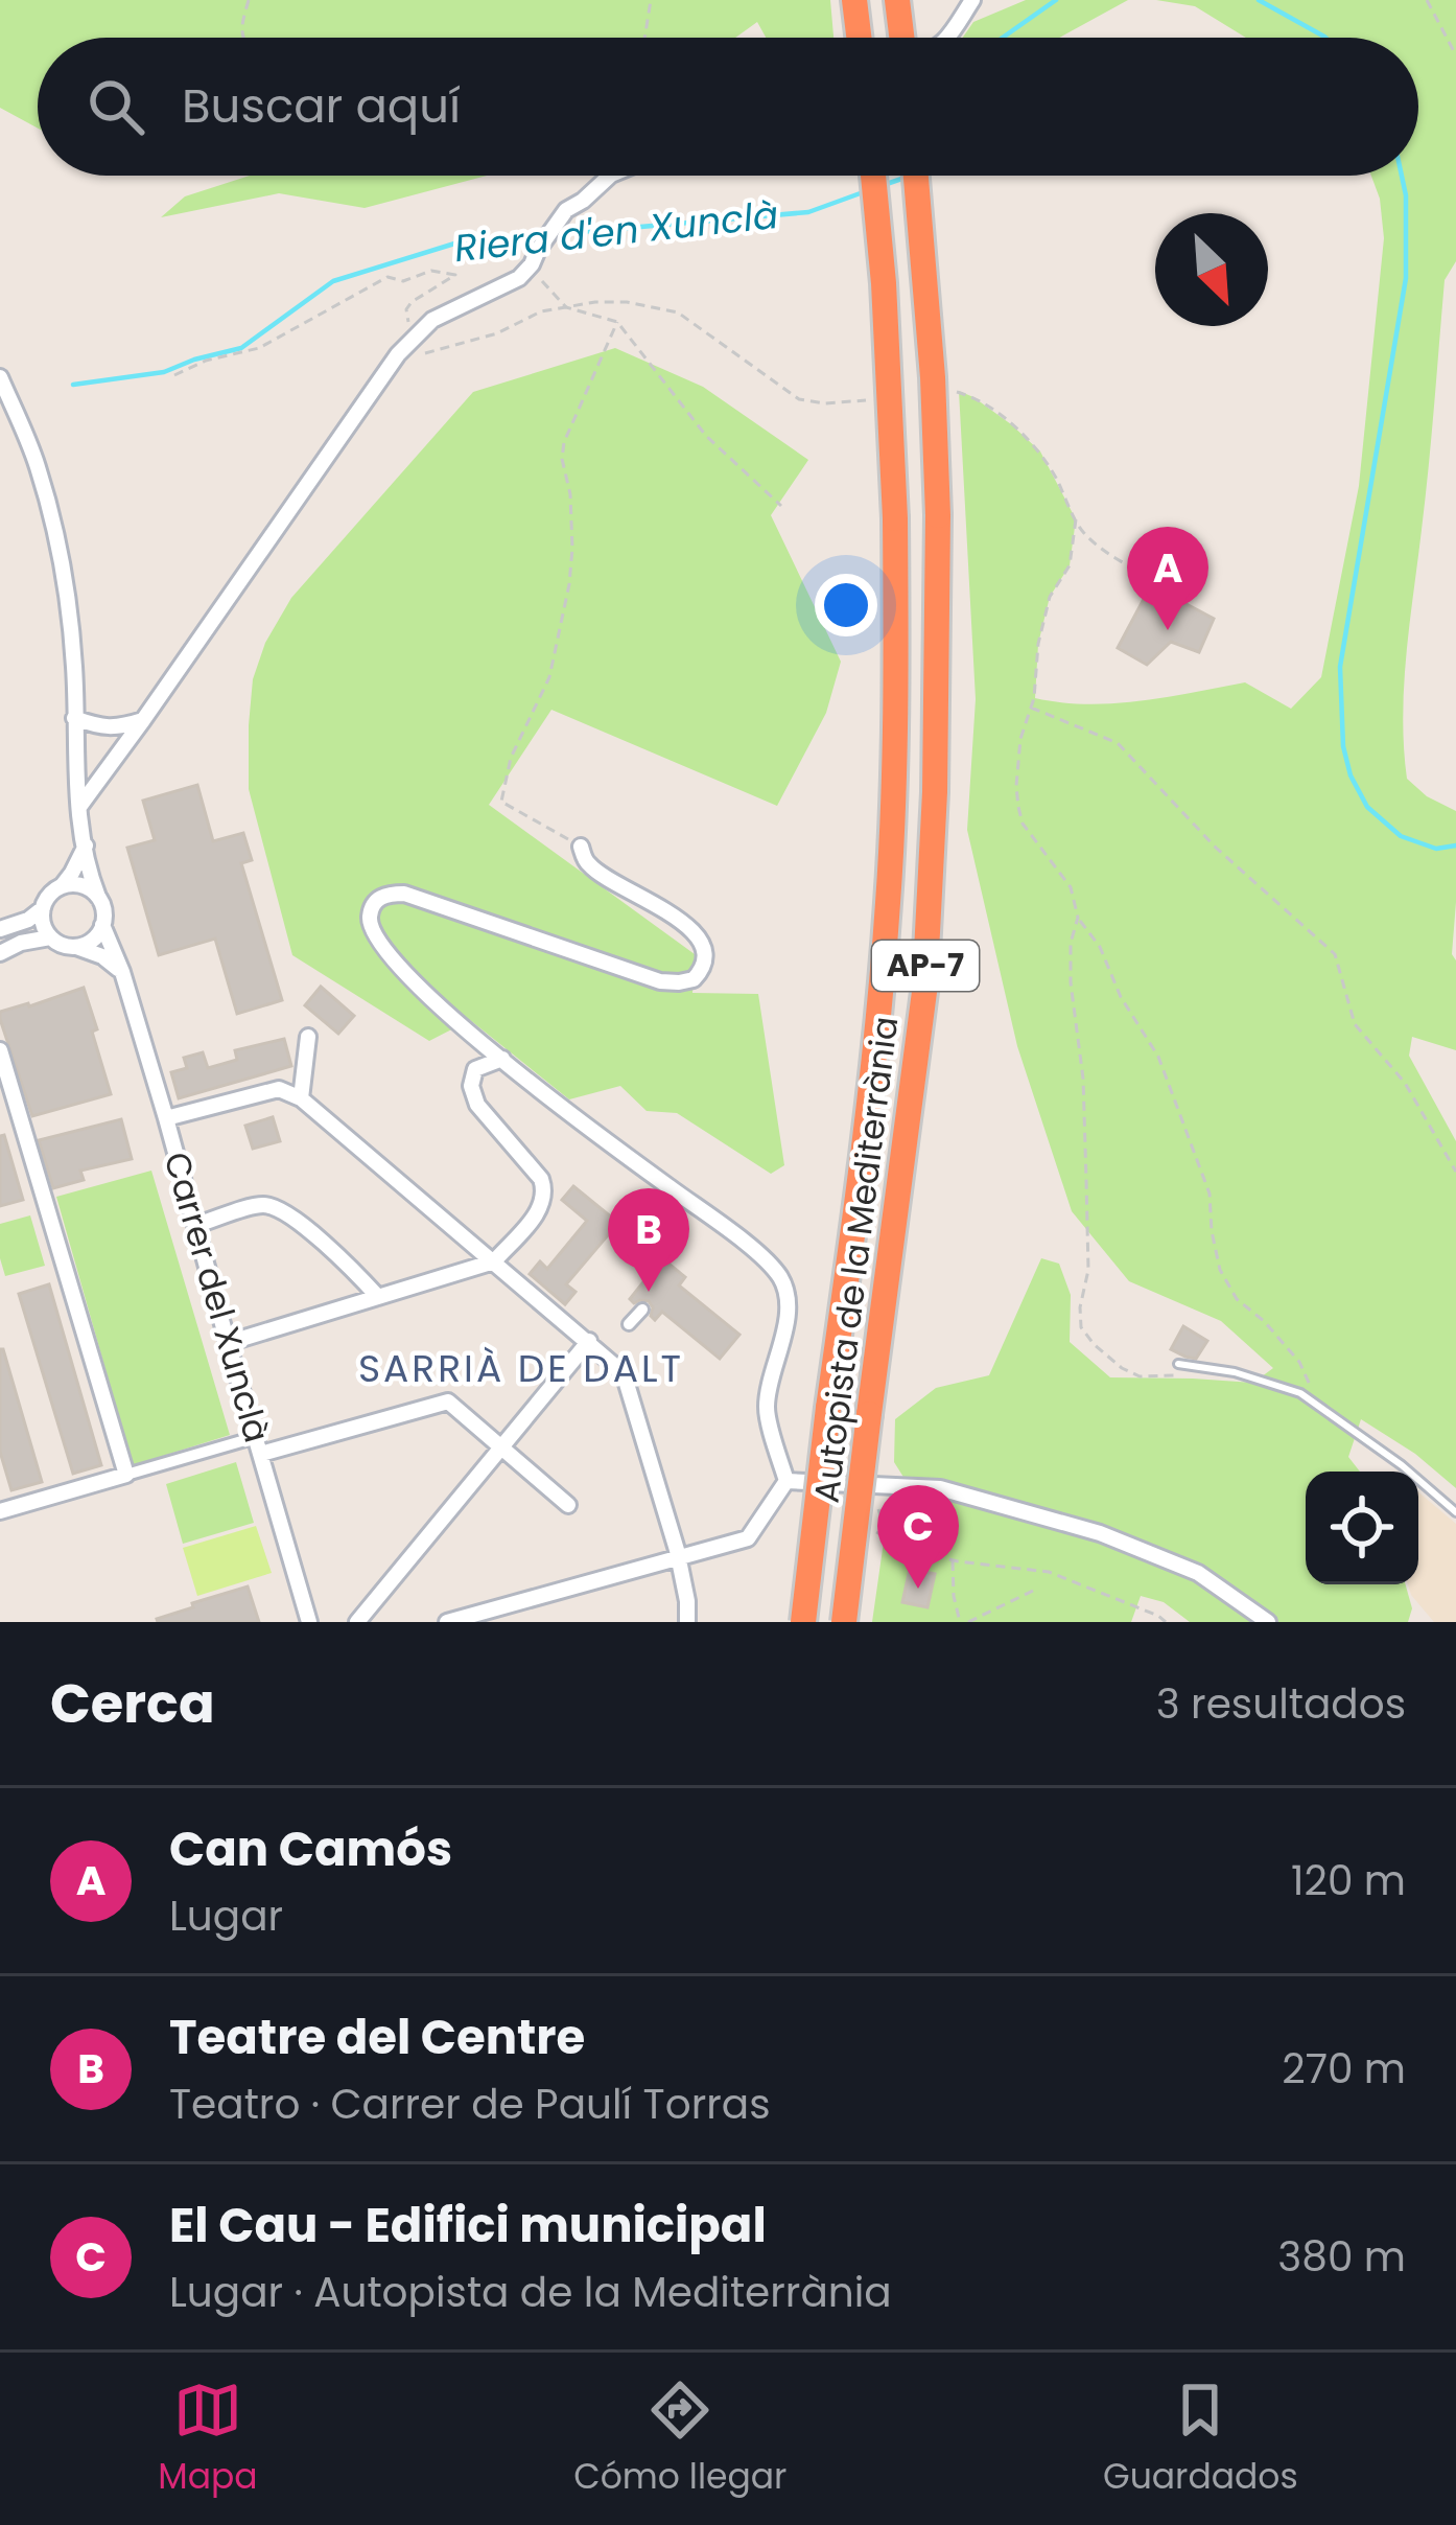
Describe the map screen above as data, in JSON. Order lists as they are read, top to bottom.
{
  "streets": {
    "highway": ["AP-7", "Autopista de la Mediterrània"],
    "street": ["Carrer del Xunclà"]
  },
  "districts": ["SARRIÀ DE DALT"],
  "water": ["Riera d'en Xunclà"],
  "north": "bottom right",
  "page": {
    "search": "Buscar aquí",
    "pins": ["A", "B", "C"],
    "heading": ["Cerca", "3 resultados"],
    "list": [
      {
        "mark": "A",
        "name": "Can Camós",
        "note": "Lugar",
        "value": "120 m"
      },
      {
        "mark": "B",
        "name": "Teatre del Centre",
        "note": "Teatro · Carrer de Paulí Torras",
        "value": "270 m"
      },
      {
        "mark": "C",
        "name": "El Cau - Edifici municipal",
        "note": "Lugar · Autopista de la Mediterrània",
        "value": "380 m"
      }
    ],
    "nav": ["Mapa", "Cómo llegar", "Guardados"]
  }
}
